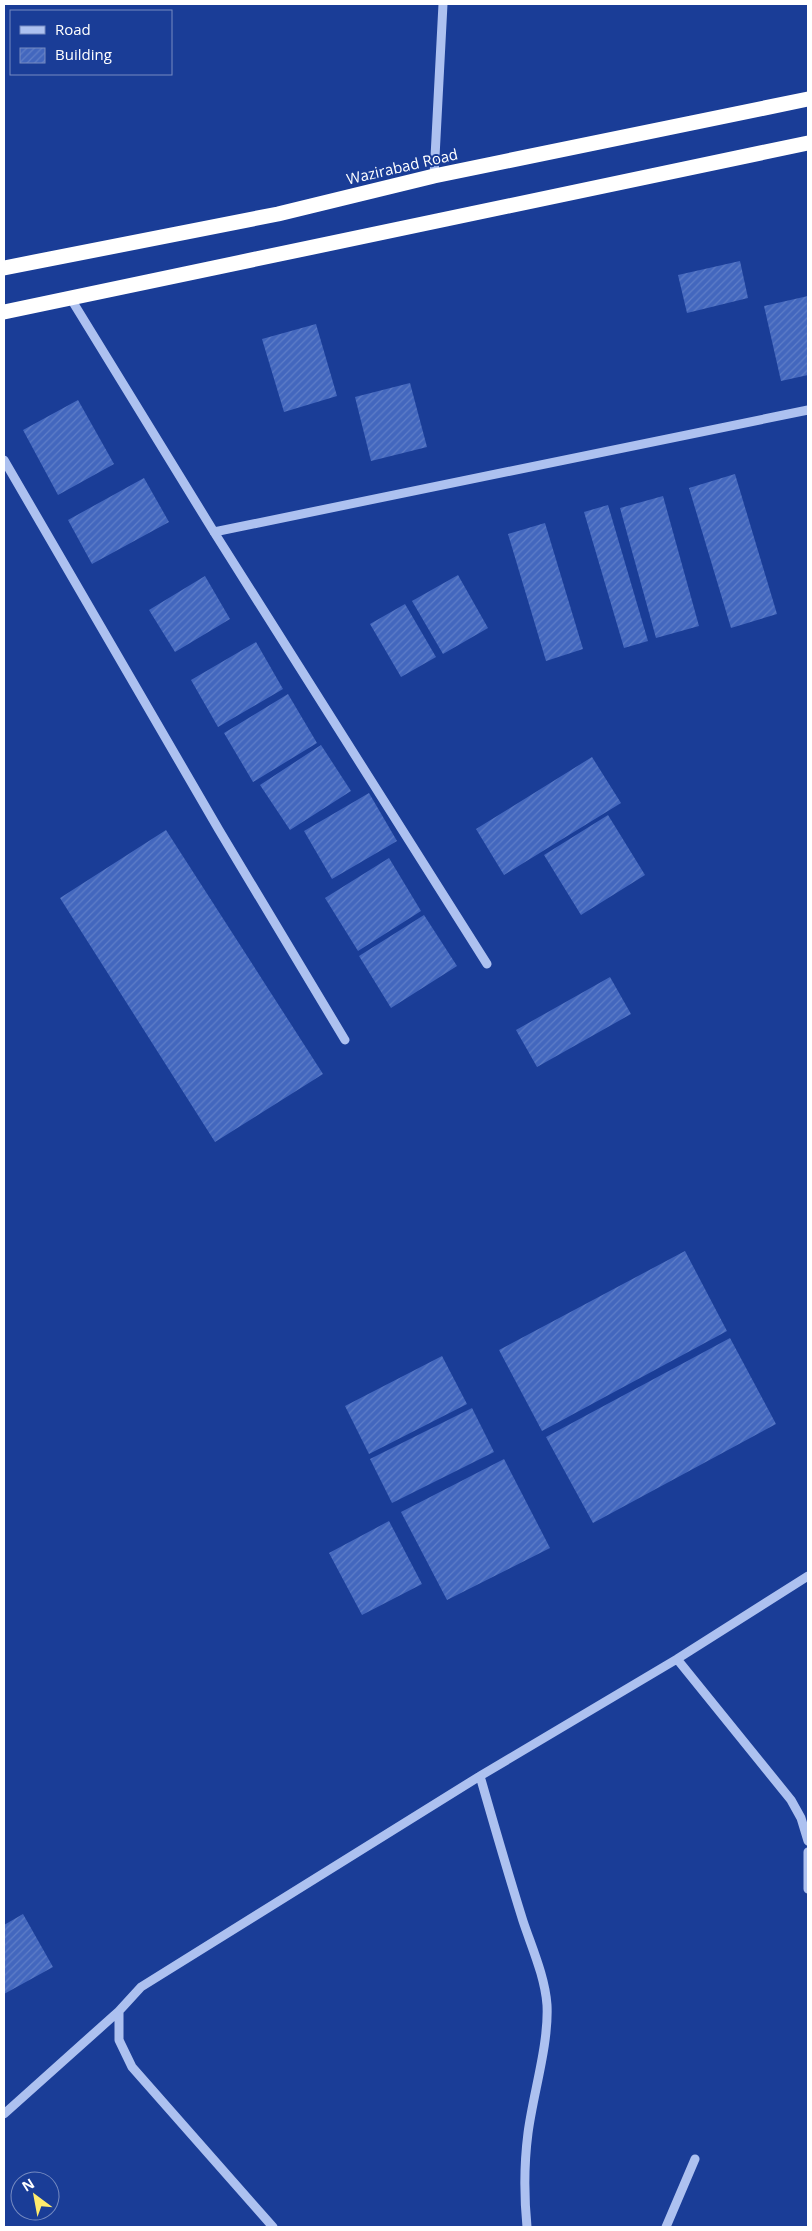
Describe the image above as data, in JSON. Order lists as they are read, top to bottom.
{
  "streets": {
    "highway": ["Wazirabad Road"]
  },
  "legend": ["Road", "Building"],
  "north": "top left"
}
